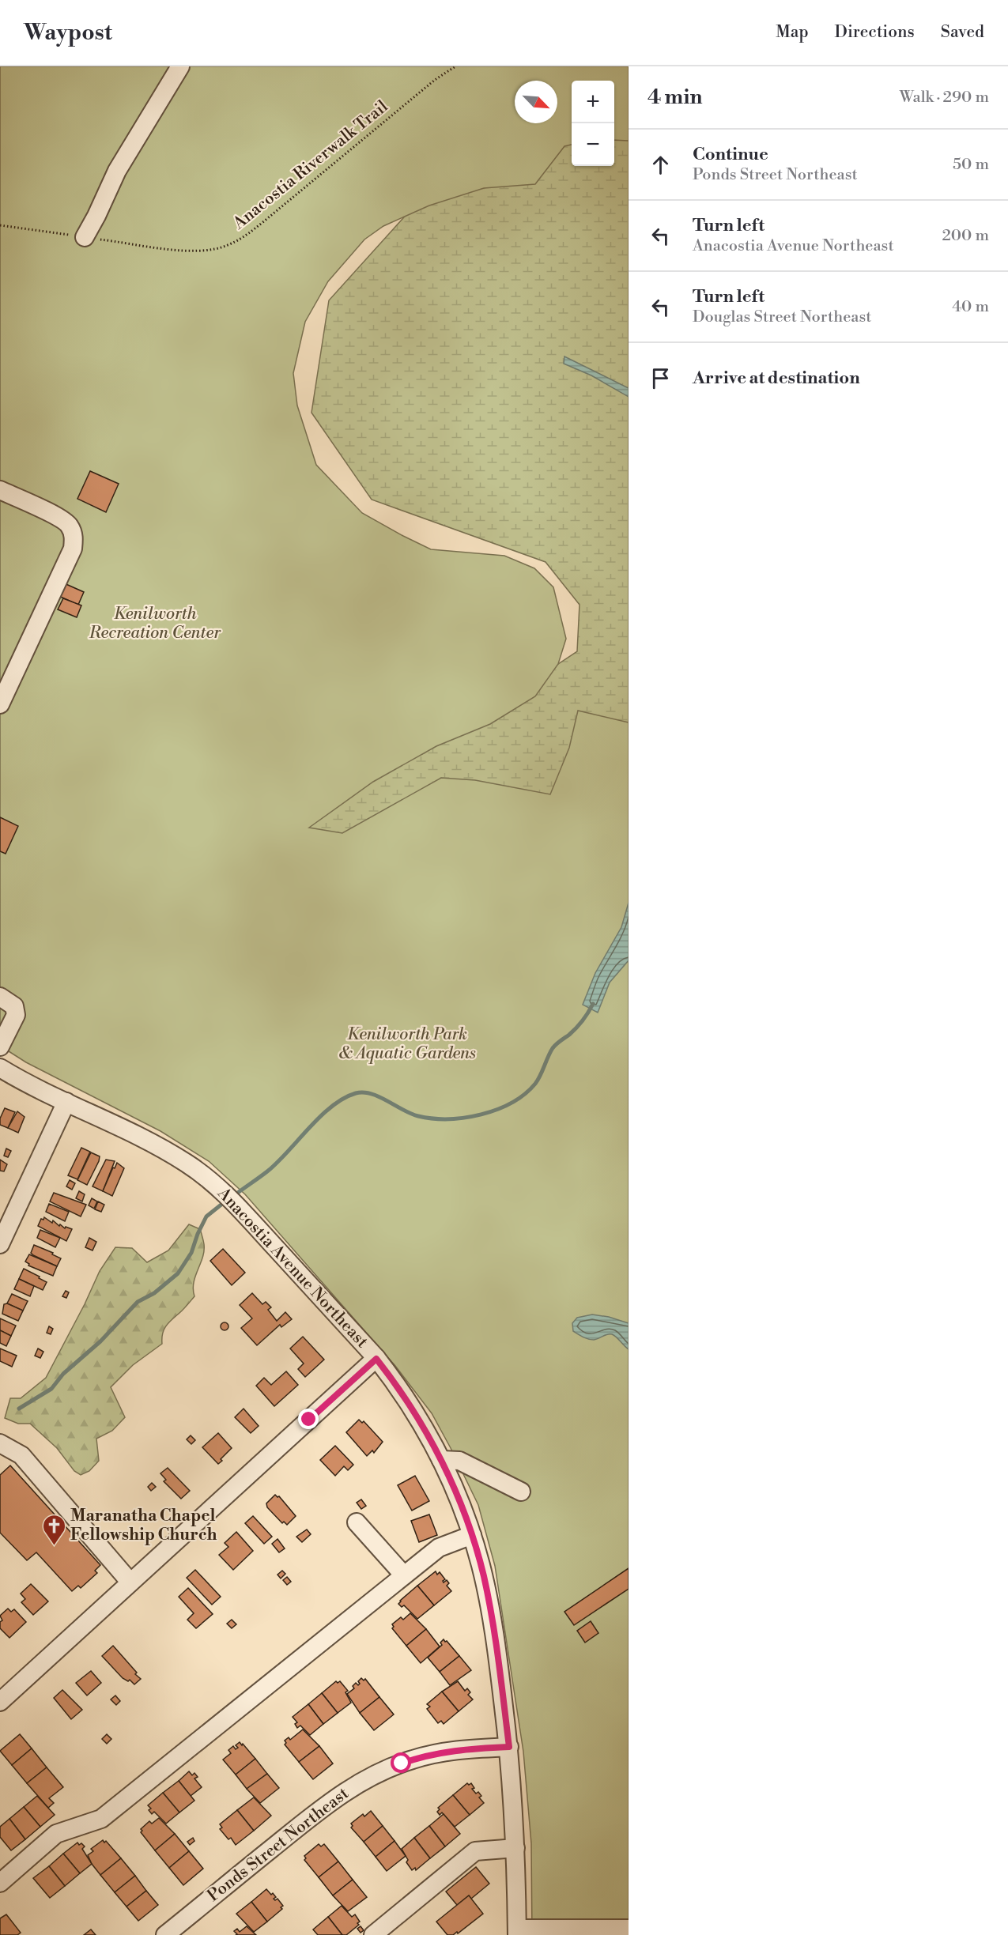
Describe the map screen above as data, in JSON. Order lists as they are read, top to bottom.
{
  "streets": {
    "street": ["Anacostia Avenue Northeast", "Ponds Street Northeast"],
    "path": ["Anacostia Riverwalk Trail"]
  },
  "crossings": [
    ["Anacostia Avenue Northeast", "Ponds Street Northeast"]
  ],
  "parks": ["Kenilworth Recreation Center", "Kenilworth Park & Aquatic Gardens"],
  "places": {
    "church": ["Maranatha Chapel Fellowship Church"]
  },
  "north": "bottom right",
  "page": {
    "header": "Waypost",
    "nav": ["Map", "Directions", "Saved"],
    "heading": ["4 min", "Walk · 290 m"],
    "map_buttons": ["+", "−"],
    "list": [
      ["Continue", "Ponds Street Northeast", "50 m"],
      ["Turn left", "Anacostia Avenue Northeast", "200 m"],
      ["Turn left", "Douglas Street Northeast", "40 m"],
      "Arrive at destination"
    ]
  }
}
